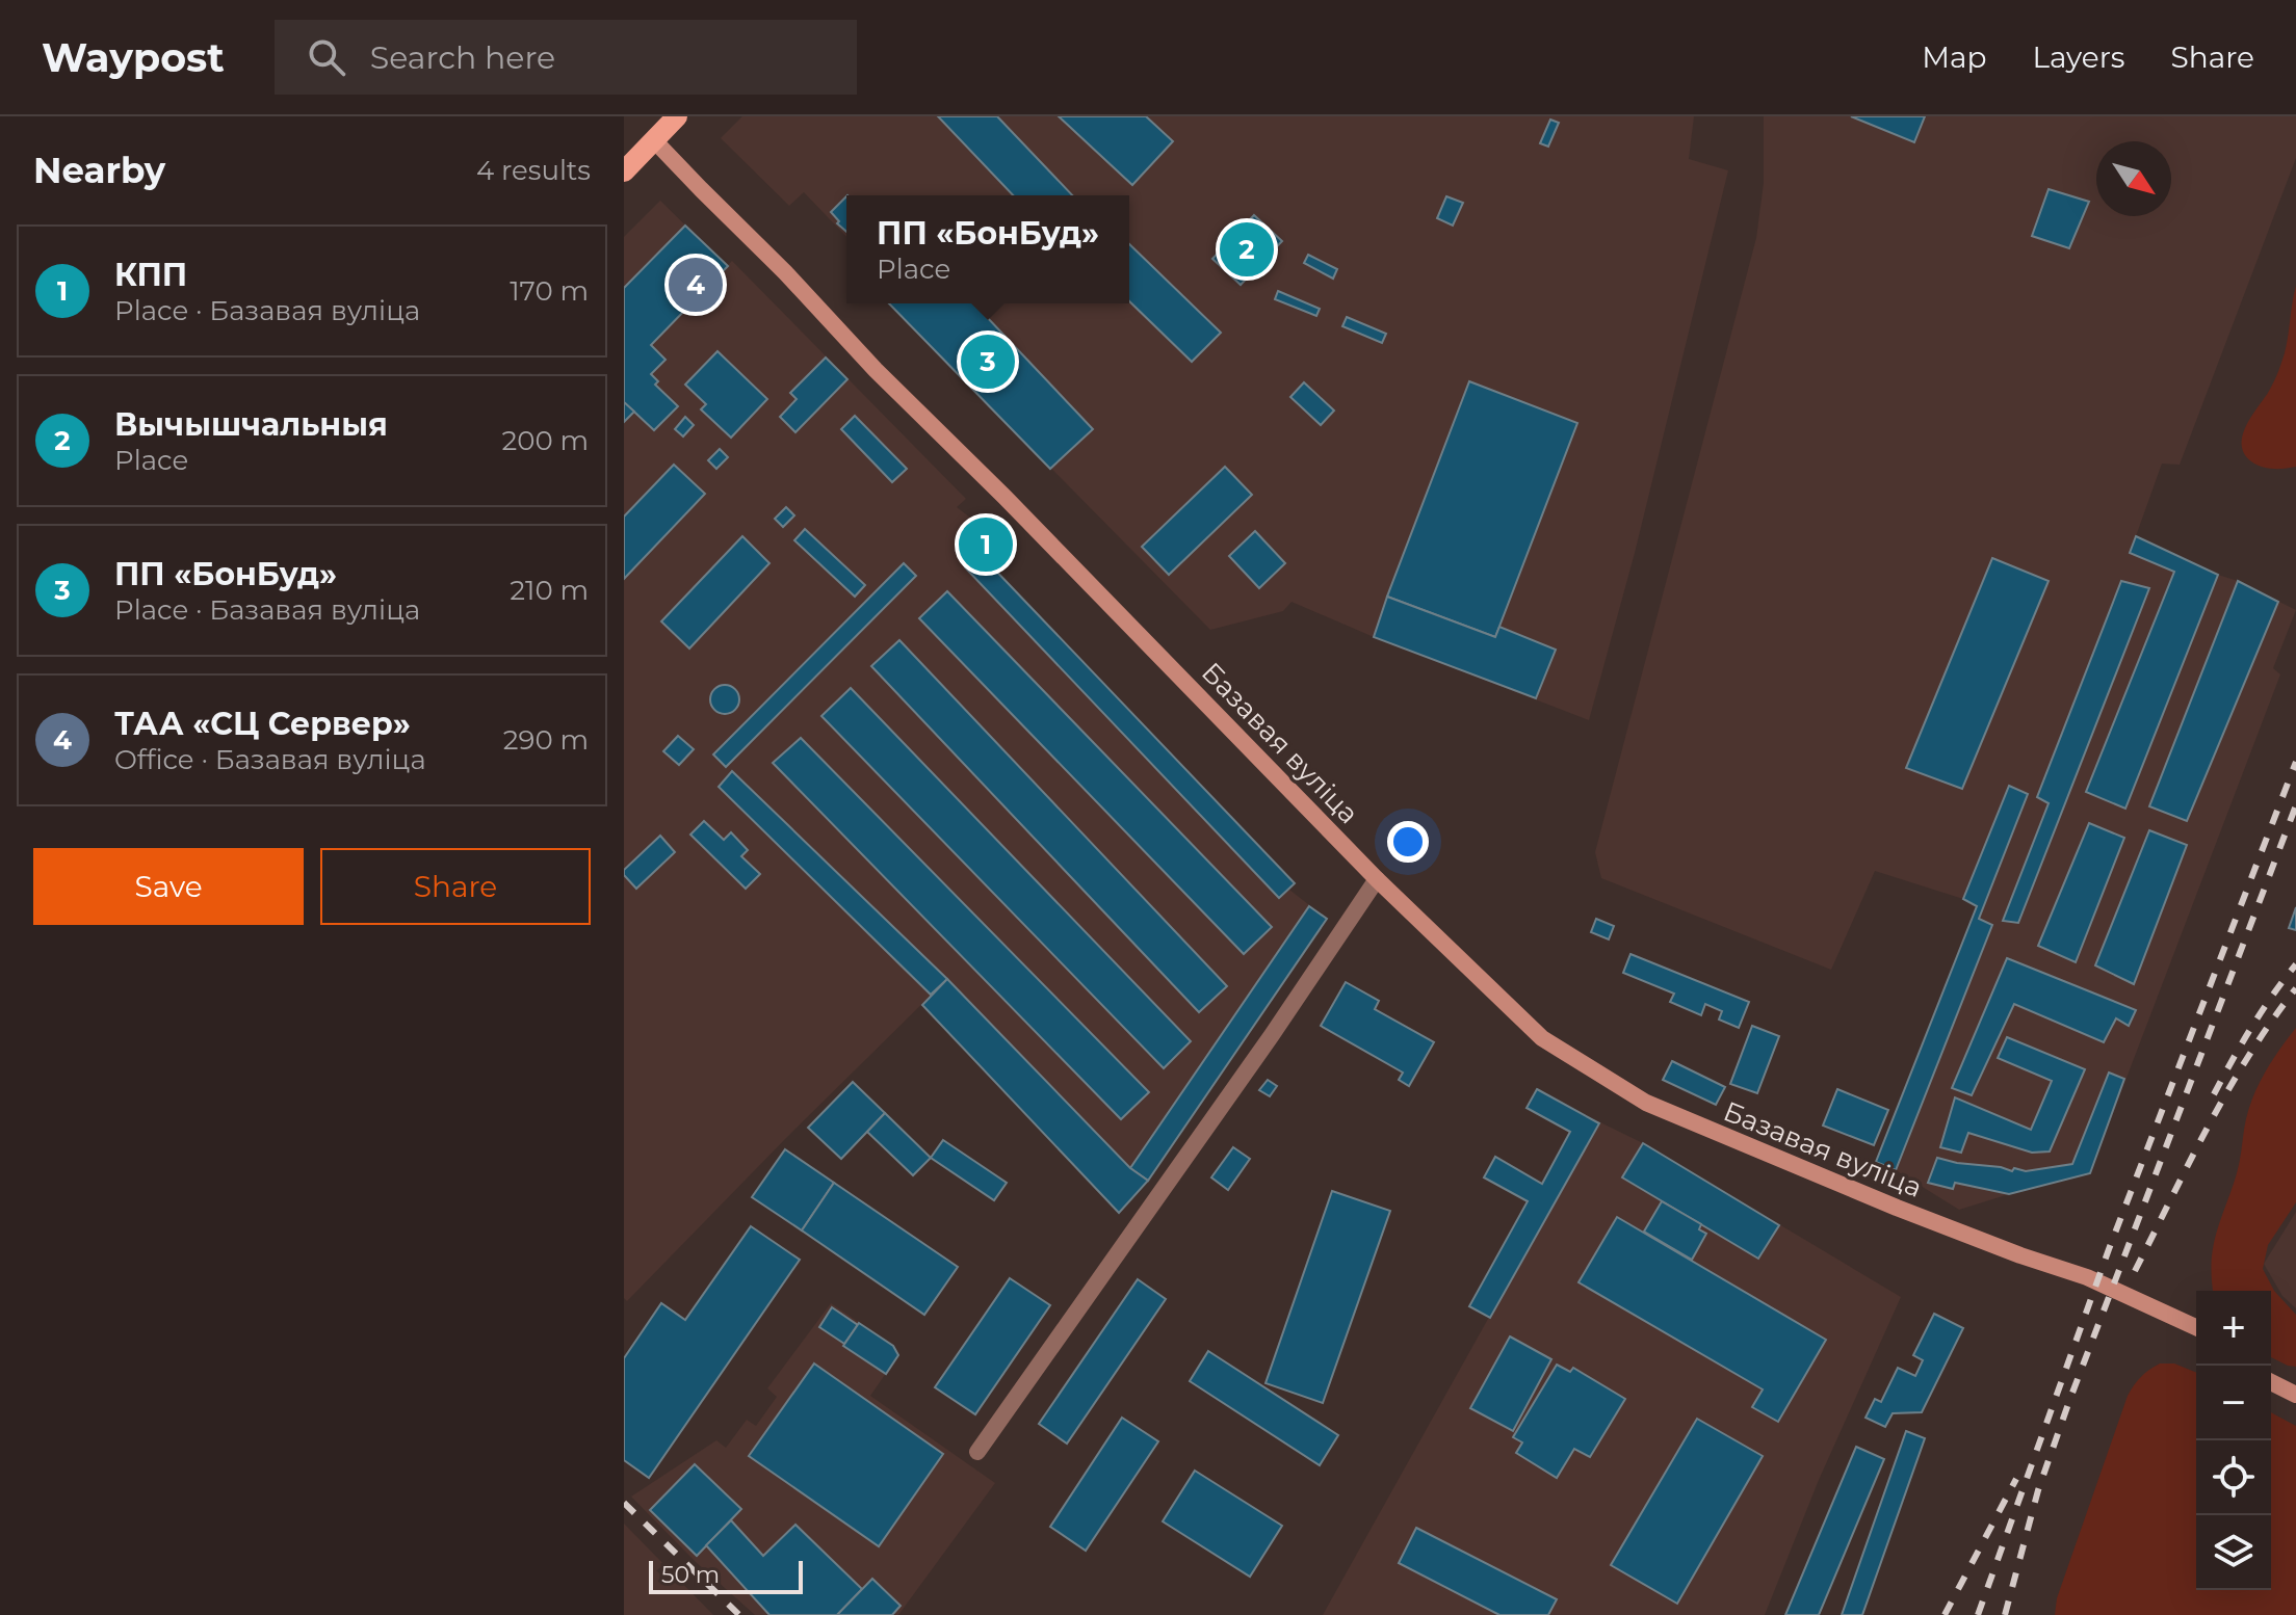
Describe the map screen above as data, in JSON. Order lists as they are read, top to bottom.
{
  "streets": {
    "street": ["Базавая вуліца"]
  },
  "scale_bar": "50 m",
  "north": "bottom right",
  "page": {
    "header": "Waypost",
    "search": "Search here",
    "nav": ["Map", "Layers", "Share"],
    "heading": ["Nearby", "4 results"],
    "popup": ["ПП «БонБуд»", "Place"],
    "pins": [
      "2",
      "4",
      "3",
      "1"
    ],
    "list": [
      {
        "mark": "1",
        "name": "КПП",
        "note": "Place · Базавая вуліца",
        "value": "170 m"
      },
      {
        "mark": "2",
        "name": "Вычышчальныя",
        "note": "Place",
        "value": "200 m"
      },
      {
        "mark": "3",
        "name": "ПП «БонБуд»",
        "note": "Place · Базавая вуліца",
        "value": "210 m"
      },
      {
        "mark": "4",
        "name": "ТАА «СЦ Сервер»",
        "note": "Office · Базавая вуліца",
        "value": "290 m"
      }
    ],
    "buttons": ["Save", "Share"],
    "map_buttons": ["+", "−"],
    "scale": "50 m"
  }
}
